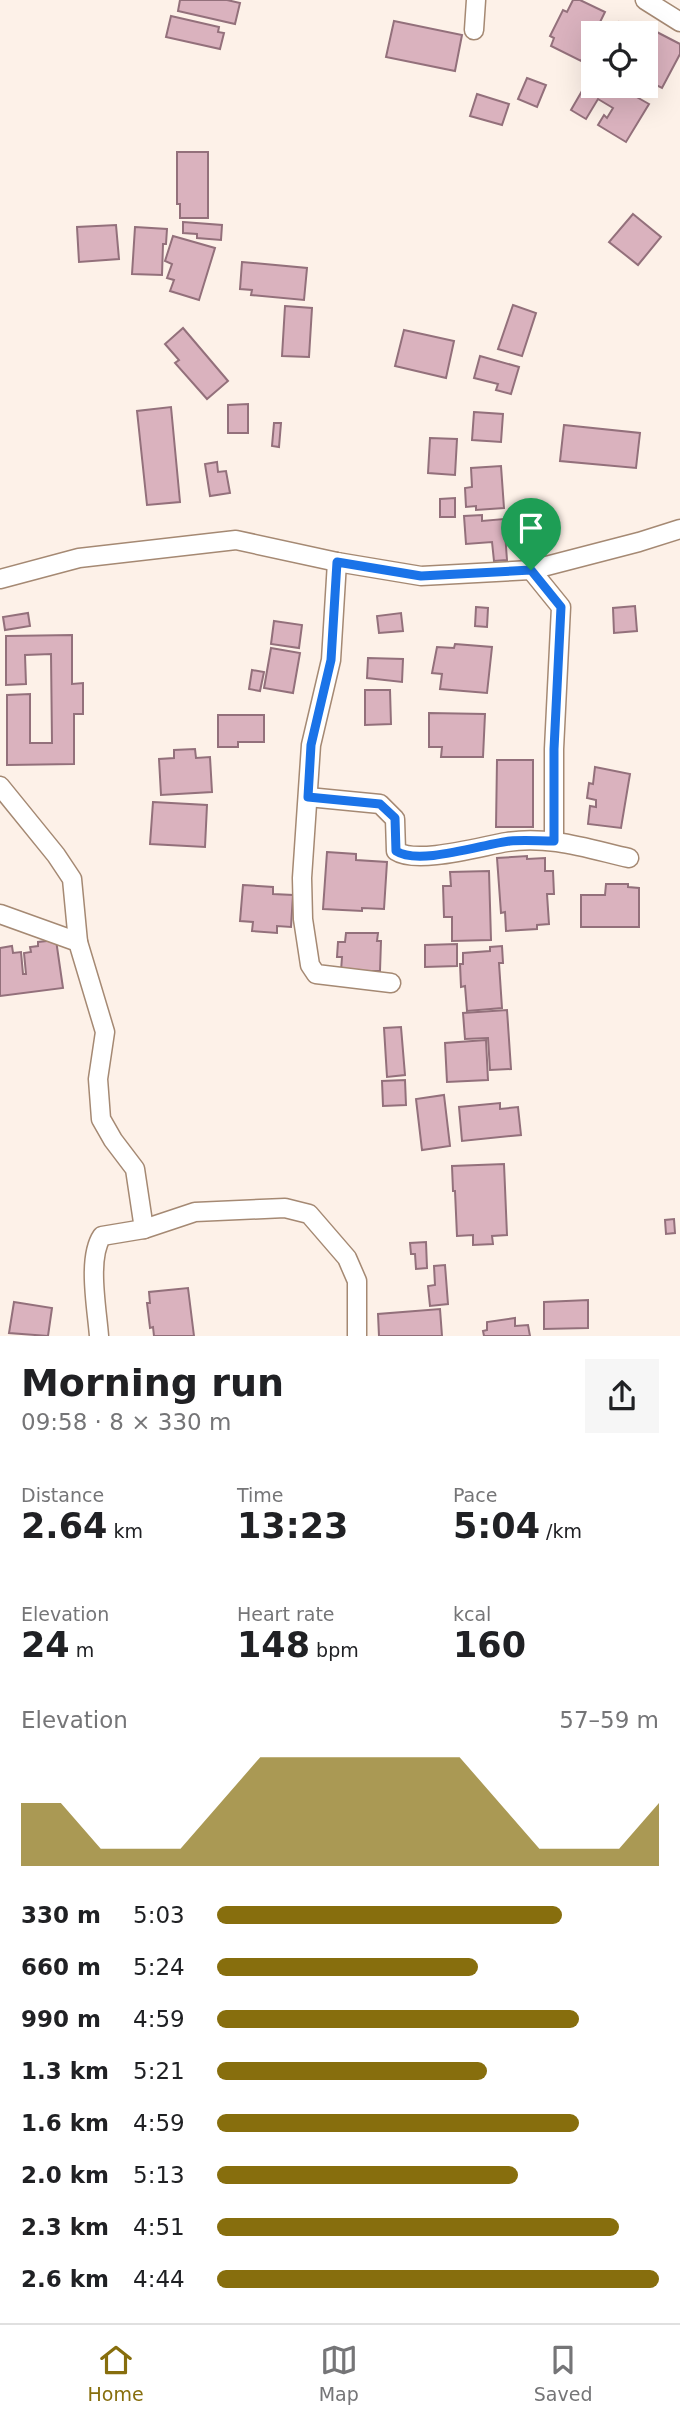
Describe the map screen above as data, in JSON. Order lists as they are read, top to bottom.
{
  "page": {
    "heading": ["Morning run", "09:58 · 8 × 330 m"],
    "stats": [
      ["Distance", "2.64 km"],
      ["Time", "13:23"],
      ["Pace", "5:04 /km"],
      ["Elevation", "24 m"],
      ["Heart rate", "148 bpm"],
      ["kcal", "160"]
    ],
    "chart": ["Elevation", "57–59 m"],
    "list": [
      {
        "name": "330 m",
        "note": "5:03"
      },
      {
        "name": "660 m",
        "note": "5:24"
      },
      {
        "name": "990 m",
        "note": "4:59"
      },
      {
        "name": "1.3 km",
        "note": "5:21"
      },
      {
        "name": "1.6 km",
        "note": "4:59"
      },
      {
        "name": "2.0 km",
        "note": "5:13"
      },
      {
        "name": "2.3 km",
        "note": "4:51"
      },
      {
        "name": "2.6 km",
        "note": "4:44"
      }
    ],
    "tabs": ["Home", "Map", "Saved"]
  }
}
